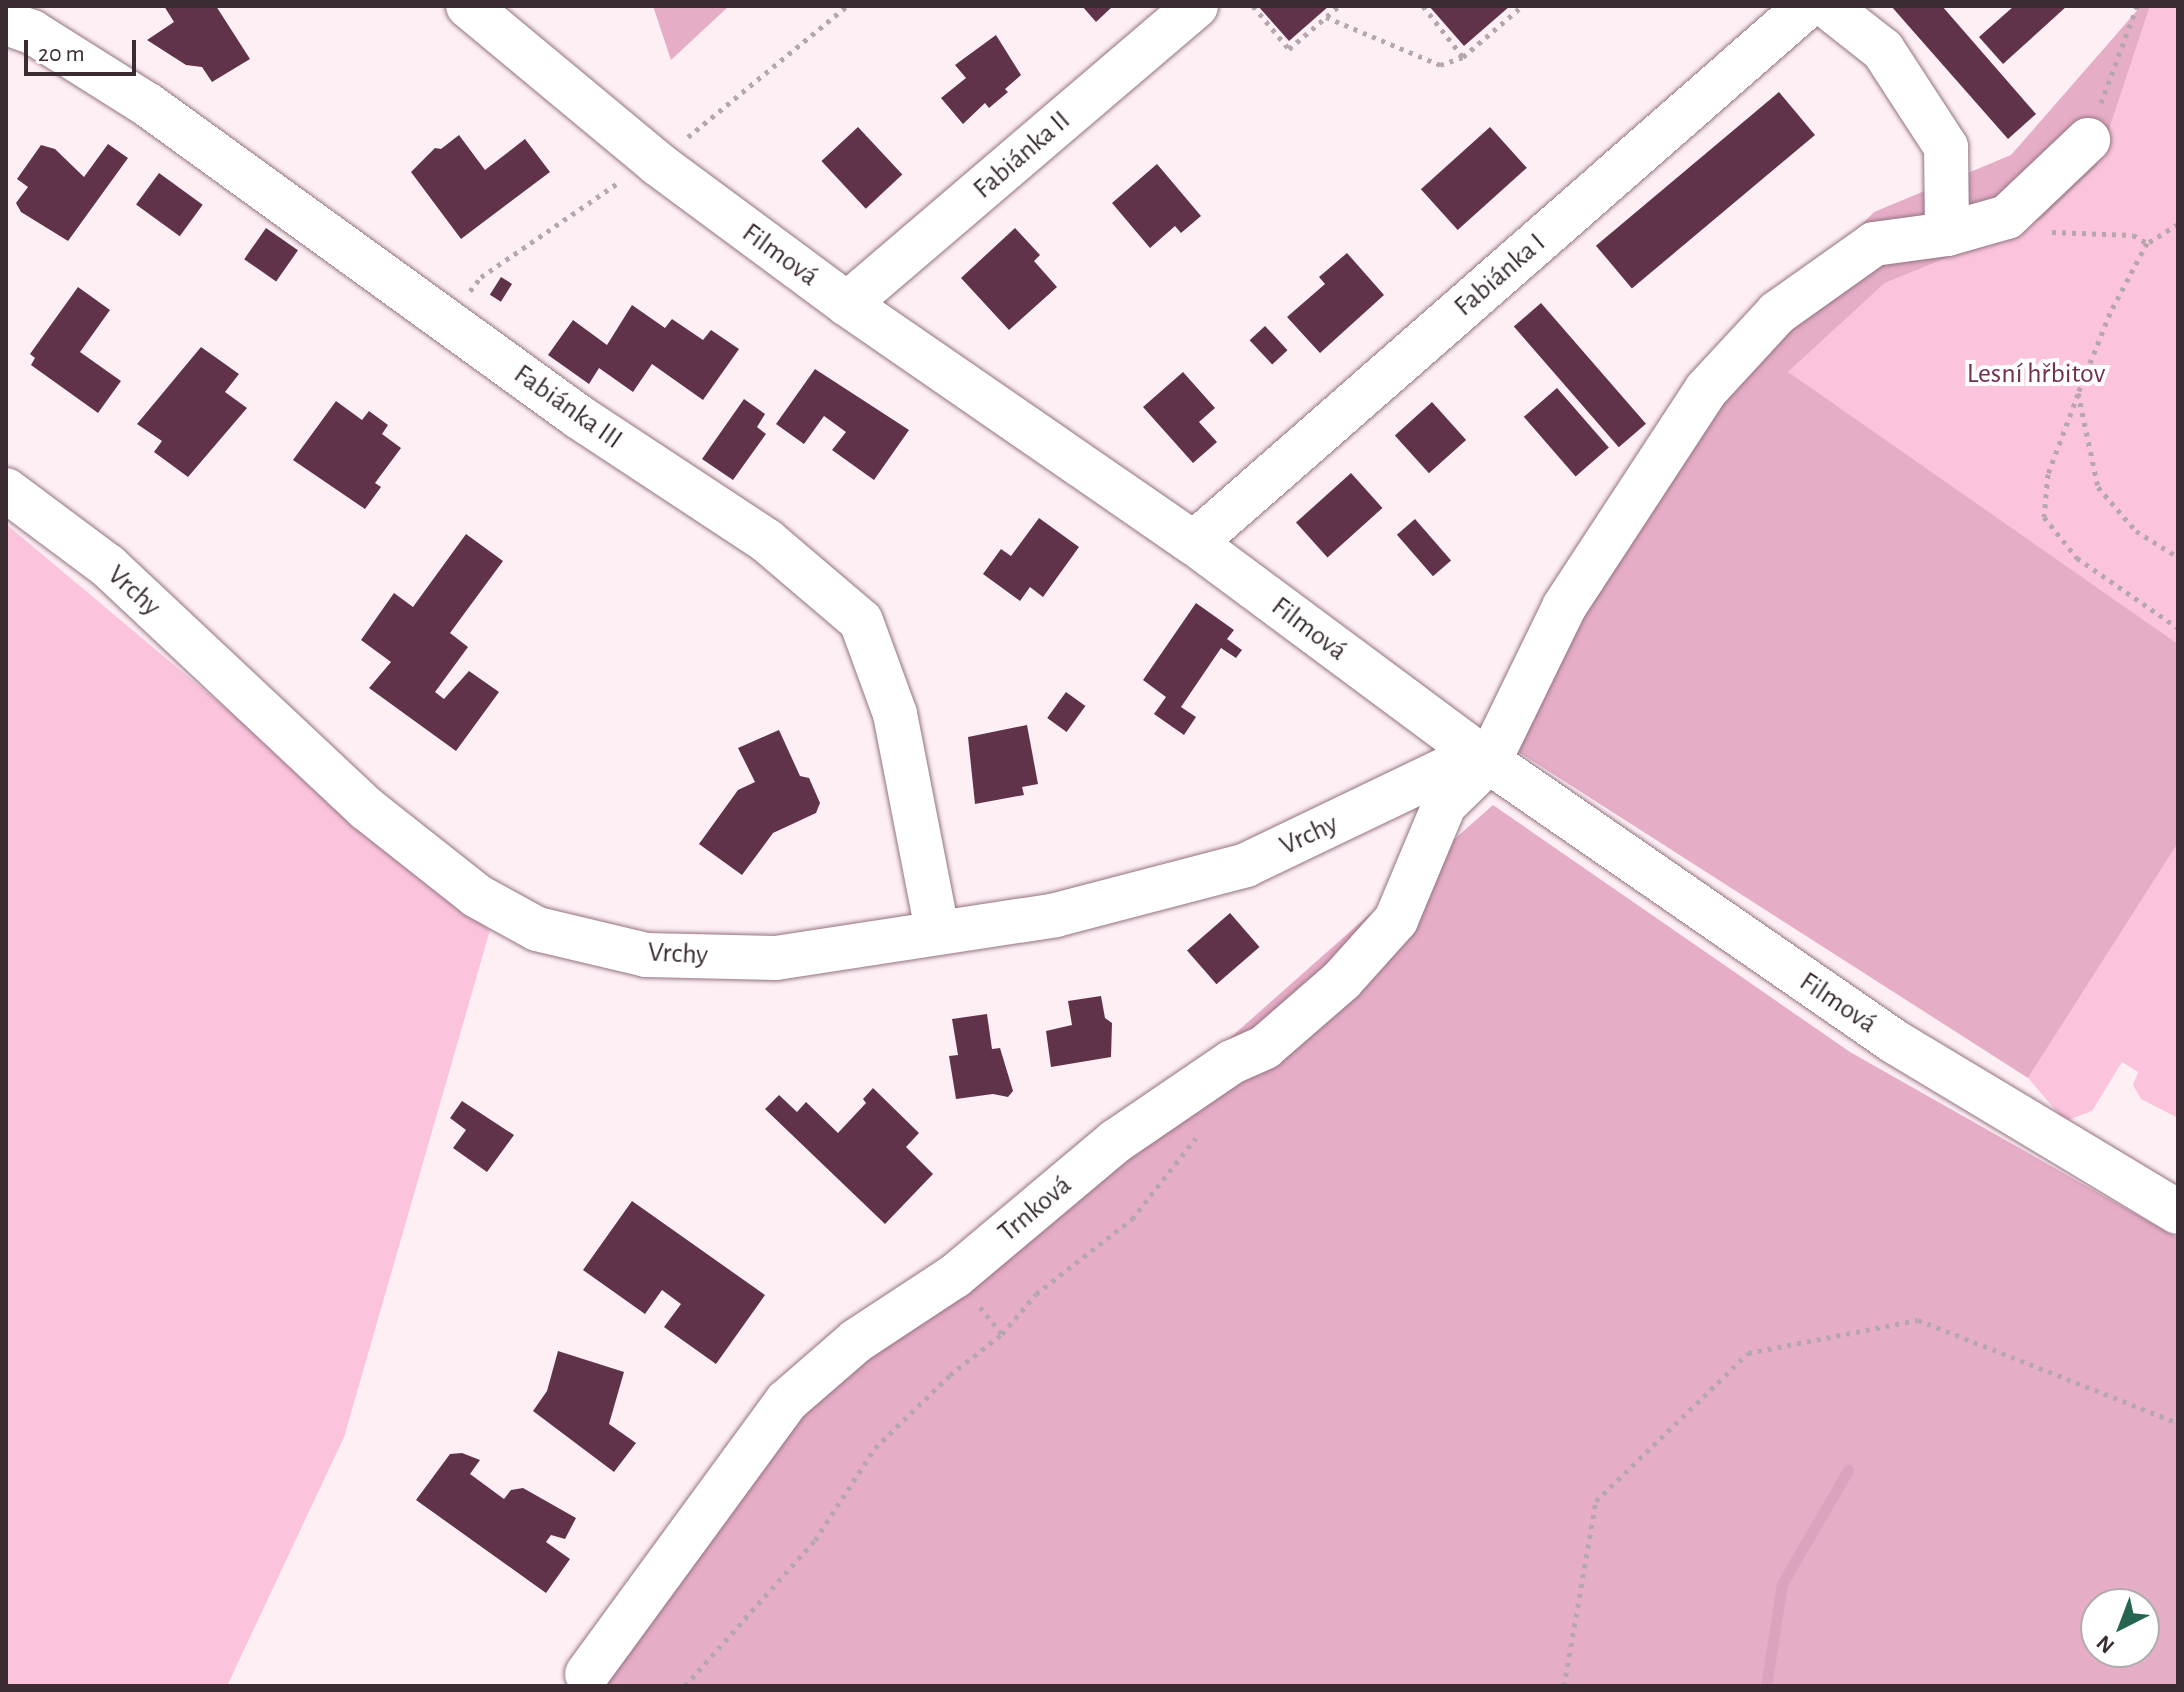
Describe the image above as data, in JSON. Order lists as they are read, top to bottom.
{
  "streets": {
    "street": [
      "Fabiánka II",
      "Filmová",
      "Fabiánka I",
      "Fabiánka III",
      "Vrchy",
      "Trnková"
    ]
  },
  "crossings": [
    ["Fabiánka II", "Filmová"],
    ["Filmová", "Fabiánka I"],
    ["Filmová", "Vrchy"],
    ["Filmová", "Trnková"],
    ["Fabiánka III", "Vrchy"],
    ["Vrchy", "Trnková"]
  ],
  "parks": ["Lesní hřbitov"],
  "scale_bar": "20 m",
  "north": "bottom left"
}
